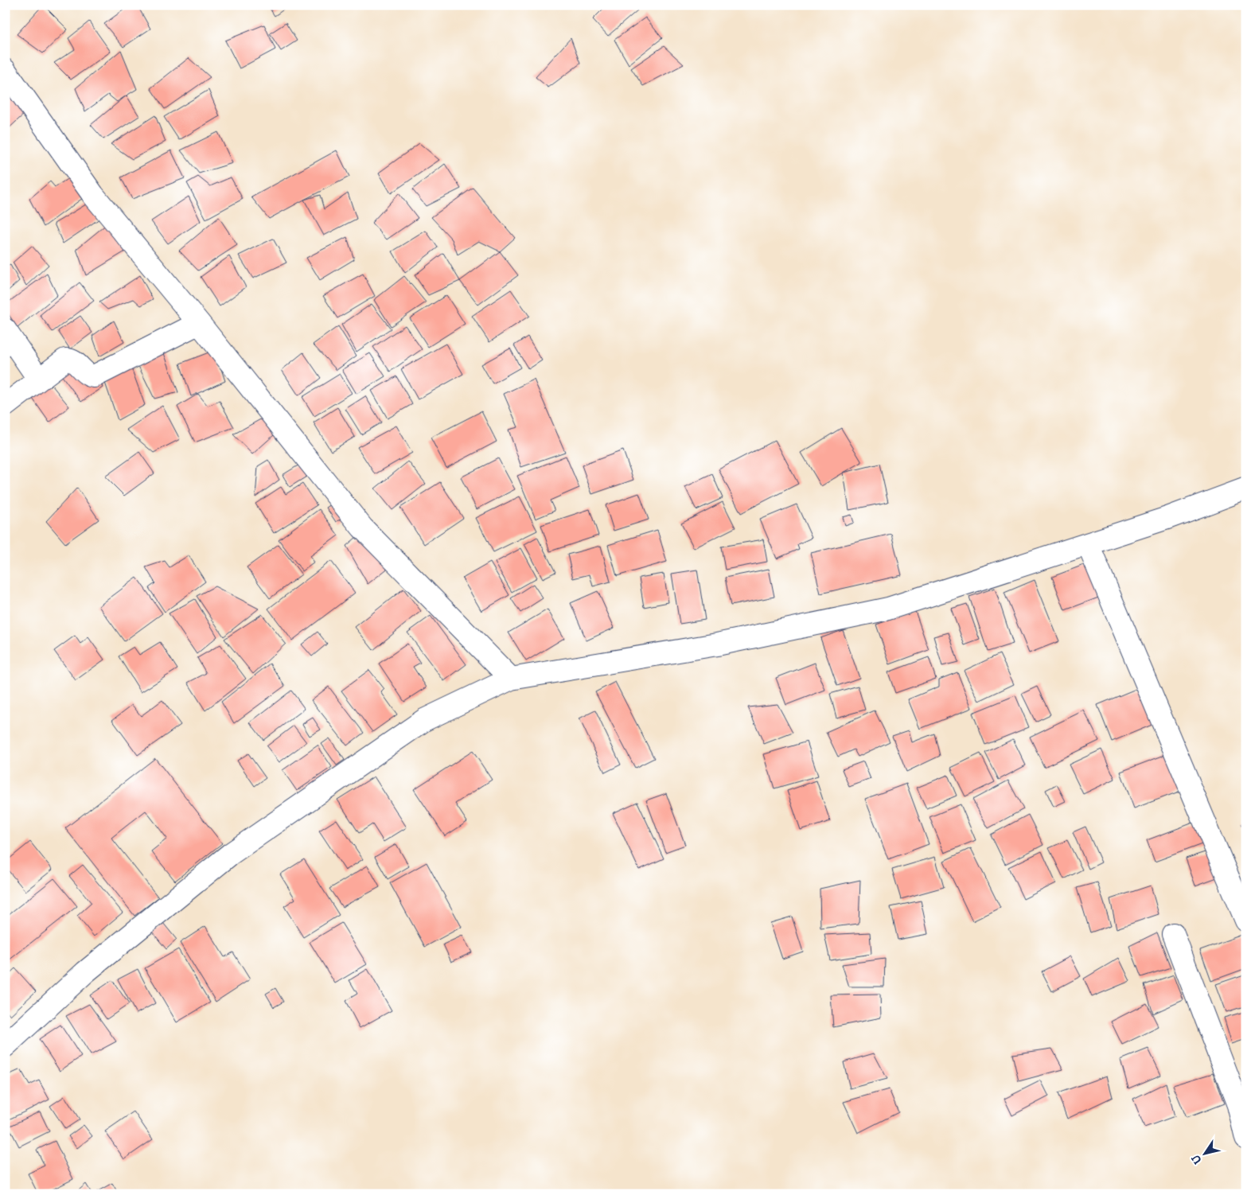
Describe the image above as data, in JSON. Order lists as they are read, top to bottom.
{
  "north": "bottom left"
}
